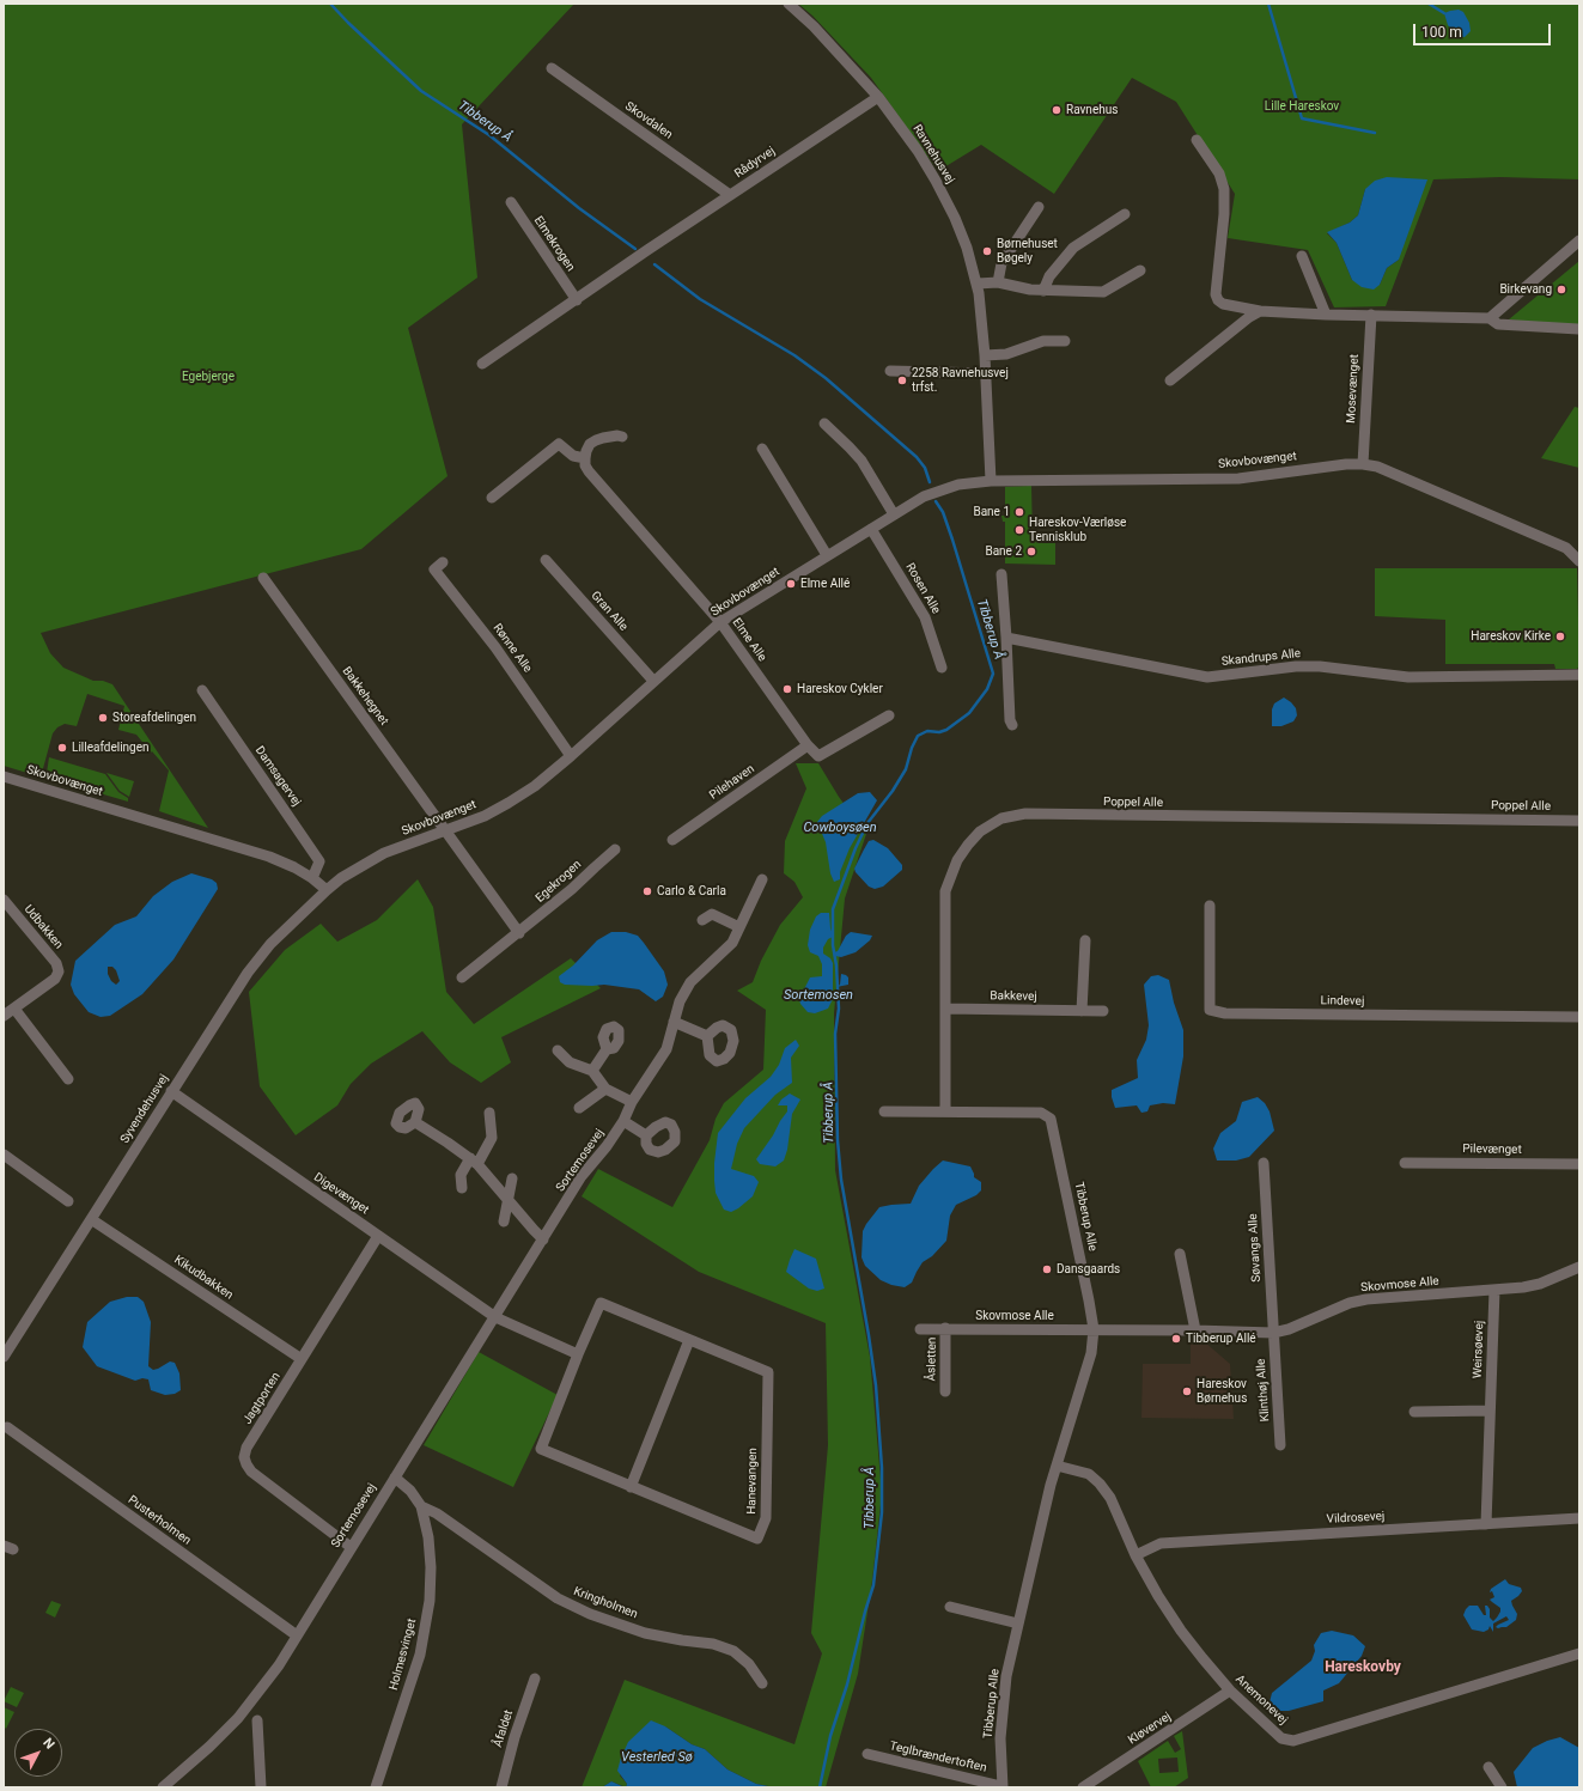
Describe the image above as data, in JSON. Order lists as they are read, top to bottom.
{
  "streets": {
    "street": [
      "Skovdalen",
      "Ravnehusvej",
      "Rådyrvej",
      "Elmekrogen",
      "Mosevænget",
      "Skovbovænget",
      "Rosen Alle",
      "Gran Alle",
      "Elme Alle",
      "Rønne Alle",
      "Skandrups Alle",
      "Bakkehegnet",
      "Damsagervej",
      "Pilehaven",
      "Poppel Alle",
      "Egekrogen",
      "Udbakken",
      "Bakkevej",
      "Lindevej",
      "Syvendehusvej",
      "Pilevænget",
      "Sortemosevej",
      "Digevænget",
      "Tibberup Alle",
      "Søvangs Alle",
      "Kikudbakken",
      "Skovmose Alle",
      "Weirsøevej",
      "Åsletten",
      "Klinthøj Alle",
      "Jagtporten",
      "Hanevangen",
      "Vildrosevej",
      "Pusterholmen",
      "Kringholmen",
      "Holmesvinget",
      "Anemonevej",
      "Åfaldet",
      "Kløvervej",
      "Teglbrændertoften"
    ]
  },
  "crossings": [
    ["Skovdalen", "Rådyrvej"],
    ["Ravnehusvej", "Rådyrvej"],
    ["Ravnehusvej", "Skovbovænget"],
    ["Rådyrvej", "Elmekrogen"],
    ["Mosevænget", "Skovbovænget"],
    ["Skovbovænget", "Rosen Alle"],
    ["Skovbovænget", "Gran Alle"],
    ["Skovbovænget", "Elme Alle"],
    ["Skovbovænget", "Rønne Alle"],
    ["Skovbovænget", "Bakkehegnet"],
    ["Skovbovænget", "Damsagervej"],
    ["Skovbovænget", "Syvendehusvej"],
    ["Elme Alle", "Pilehaven"],
    ["Poppel Alle", "Bakkevej"],
    ["Poppel Alle", "Tibberup Alle"],
    ["Syvendehusvej", "Digevænget"],
    ["Syvendehusvej", "Kikudbakken"],
    ["Sortemosevej", "Digevænget"],
    ["Sortemosevej", "Jagtporten"],
    ["Sortemosevej", "Pusterholmen"],
    ["Sortemosevej", "Holmesvinget"],
    ["Digevænget", "Jagtporten"],
    ["Tibberup Alle", "Skovmose Alle"],
    ["Tibberup Alle", "Anemonevej"],
    ["Tibberup Alle", "Teglbrændertoften"],
    ["Søvangs Alle", "Skovmose Alle"],
    ["Søvangs Alle", "Klinthøj Alle"],
    ["Kikudbakken", "Jagtporten"],
    ["Skovmose Alle", "Weirsøevej"],
    ["Skovmose Alle", "Åsletten"],
    ["Skovmose Alle", "Klinthøj Alle"],
    ["Weirsøevej", "Vildrosevej"],
    ["Vildrosevej", "Anemonevej"],
    ["Kringholmen", "Holmesvinget"],
    ["Anemonevej", "Kløvervej"]
  ],
  "districts": ["Hareskovby"],
  "water": [
    "Tibberup Å",
    "Cowboysøen",
    "Sortemosen",
    "Vesterled Sø"
  ],
  "parks": ["Lille Hareskov", "Egebjerge"],
  "places": [
    "Ravnehus",
    "Børnehuset Bøgely",
    "Birkevang",
    "2258 Ravnehusvej trfst.",
    "Bane 1",
    "Hareskov-Værløse Tennisklub",
    "Bane 2",
    "Elme Allé",
    "Hareskov Kirke",
    "Hareskov Cykler",
    "Storeafdelingen",
    "Lilleafdelingen",
    "Carlo & Carla",
    "Dansgaards",
    "Tibberup Allé",
    "Hareskov Børnehus"
  ],
  "scale_bar": "100 m",
  "north": "top right"
}
